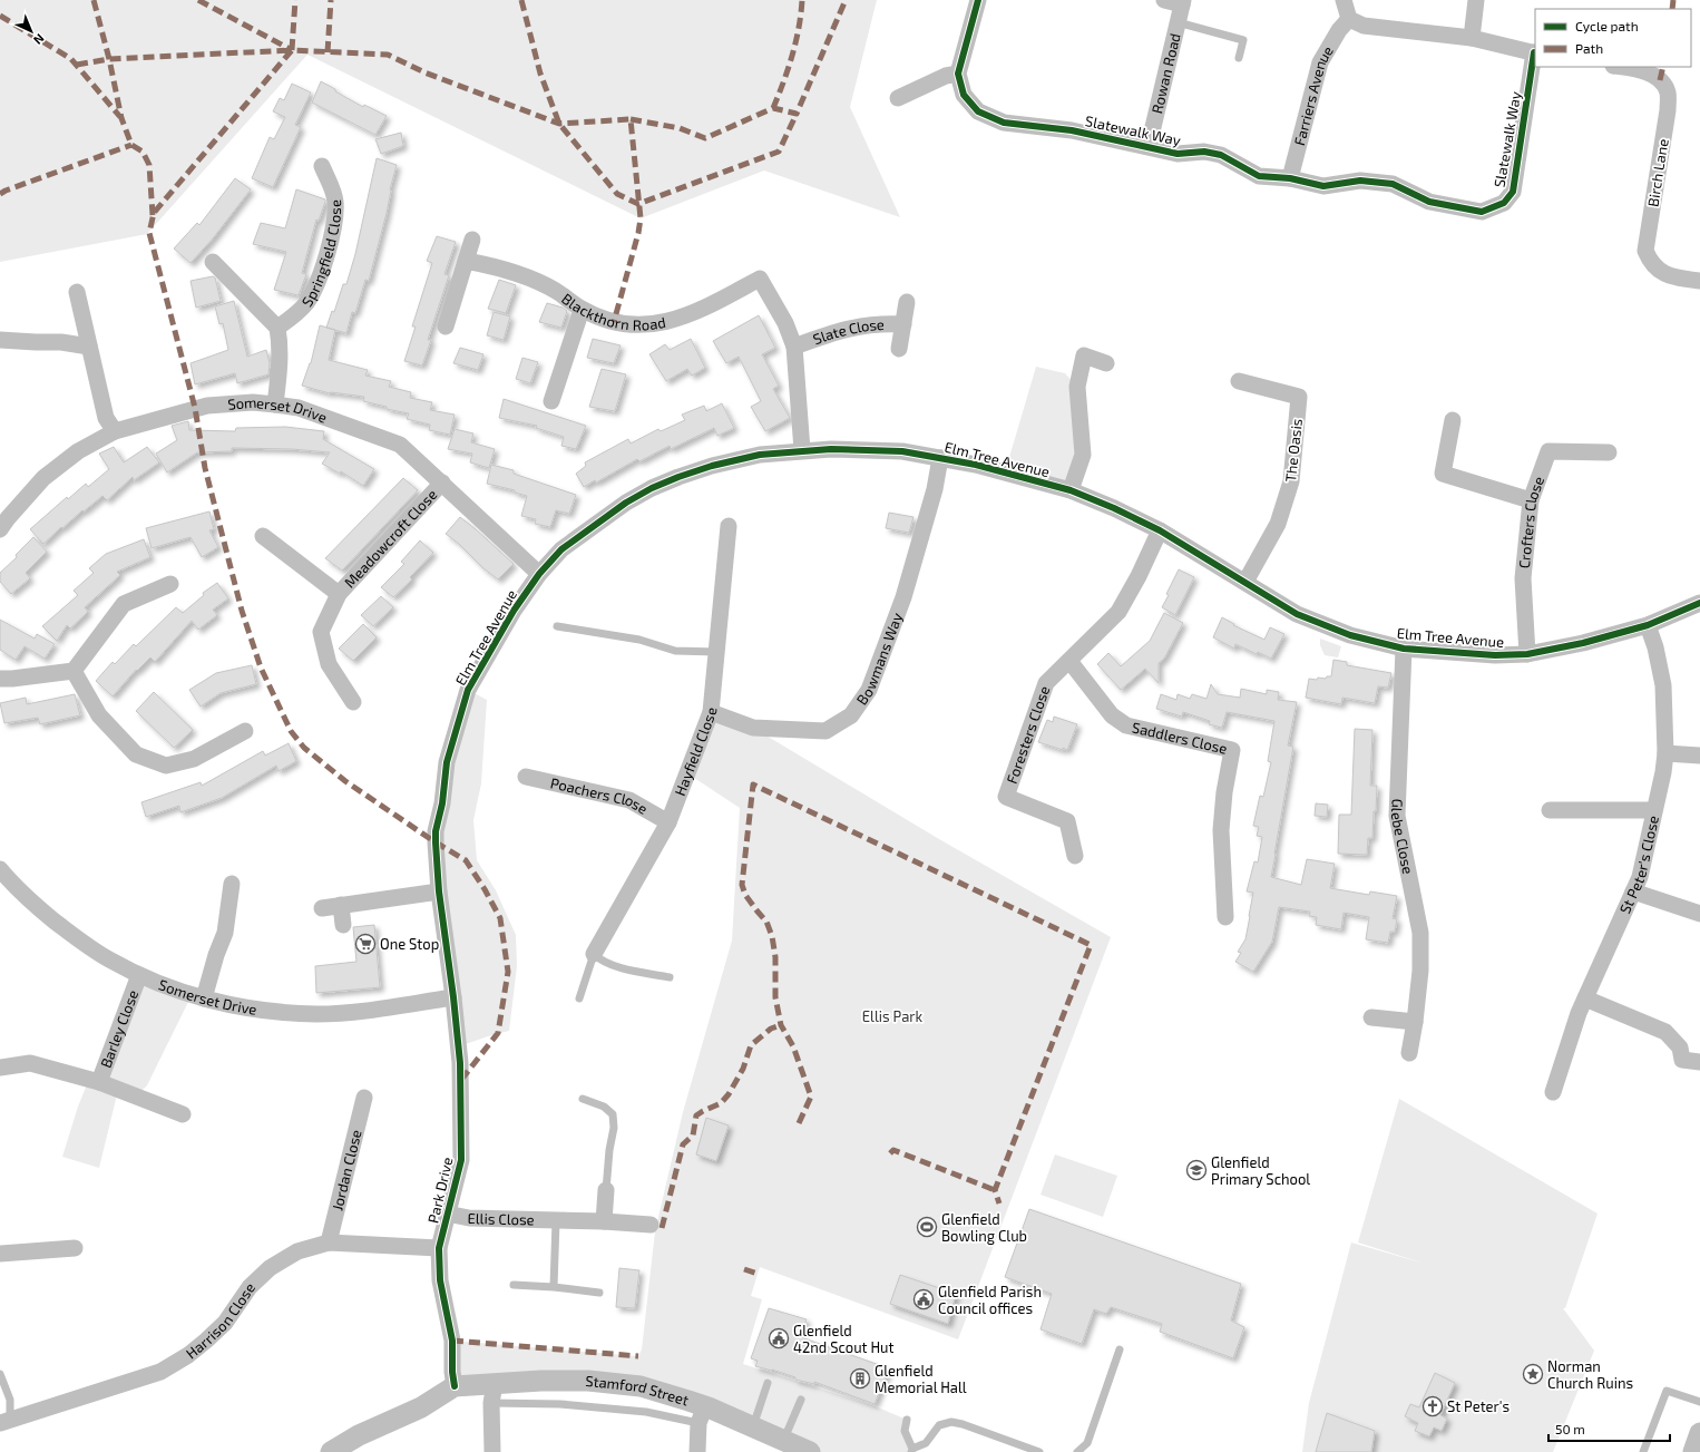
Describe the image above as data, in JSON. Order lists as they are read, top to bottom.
{
  "streets": {
    "street": [
      "Rowan Road",
      "Farriers Avenue",
      "Slatewalk Way",
      "Birch Lane",
      "Springfield Close",
      "Blackthorn Road",
      "Slate Close",
      "Somerset Drive",
      "The Oasis",
      "Elm Tree Avenue",
      "Crofters Close",
      "Meadowcroft Close",
      "Bowmans Way",
      "Foresters Close",
      "Saddlers Close",
      "Hayfield Close",
      "Poachers Close",
      "Glebe Close",
      "St Peter's Close",
      "Barley Close",
      "Jordan Close",
      "Park Drive",
      "Ellis Close",
      "Harrison Close",
      "Stamford Street"
    ]
  },
  "crossings": [
    ["Rowan Road", "Slatewalk Way"],
    ["Farriers Avenue", "Slatewalk Way"],
    ["Blackthorn Road", "Slate Close"],
    ["Blackthorn Road", "Elm Tree Avenue"],
    ["Somerset Drive", "Elm Tree Avenue"],
    ["Somerset Drive", "Meadowcroft Close"],
    ["Somerset Drive", "Barley Close"],
    ["Somerset Drive", "Park Drive"],
    ["The Oasis", "Elm Tree Avenue"],
    ["Elm Tree Avenue", "Crofters Close"],
    ["Elm Tree Avenue", "Bowmans Way"],
    ["Elm Tree Avenue", "Foresters Close"],
    ["Elm Tree Avenue", "Glebe Close"],
    ["Elm Tree Avenue", "St Peter's Close"],
    ["Elm Tree Avenue", "Park Drive"],
    ["Bowmans Way", "Hayfield Close"],
    ["Foresters Close", "Saddlers Close"],
    ["Hayfield Close", "Poachers Close"],
    ["Jordan Close", "Harrison Close"],
    ["Park Drive", "Ellis Close"],
    ["Park Drive", "Harrison Close"],
    ["Park Drive", "Stamford Street"]
  ],
  "parks": ["Ellis Park"],
  "places": {
    "supermarket": ["One Stop"],
    "school or university": ["Glenfield Primary School"],
    "sports": ["Glenfield Bowling Club"],
    "public building": ["Glenfield Parish Council offices", "Glenfield 42nd Scout Hut"],
    "place": ["Norman Church Ruins"],
    "building": ["Glenfield Memorial Hall"],
    "church": ["St Peter's"]
  },
  "legend": ["Cycle path", "Path"],
  "scale_bar": "50 m",
  "north": "bottom right"
}
